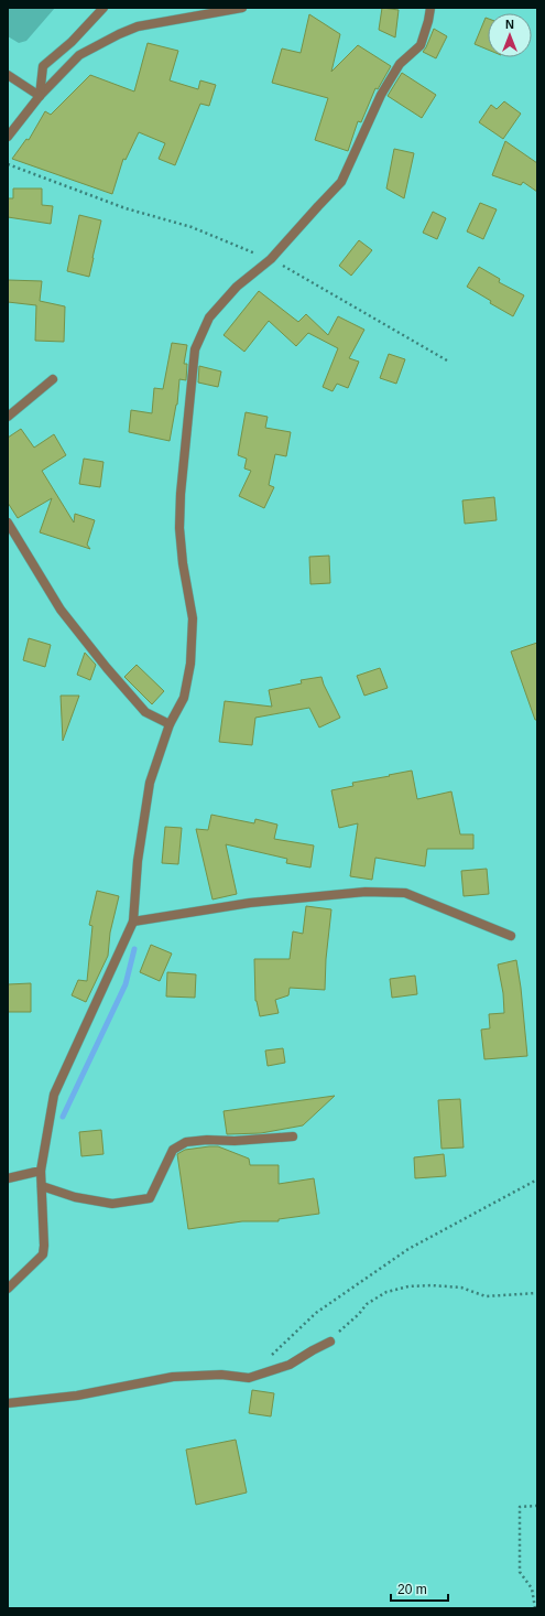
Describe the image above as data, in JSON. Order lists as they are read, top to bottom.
{
  "scale_bar": "20 m",
  "north": "top"
}
